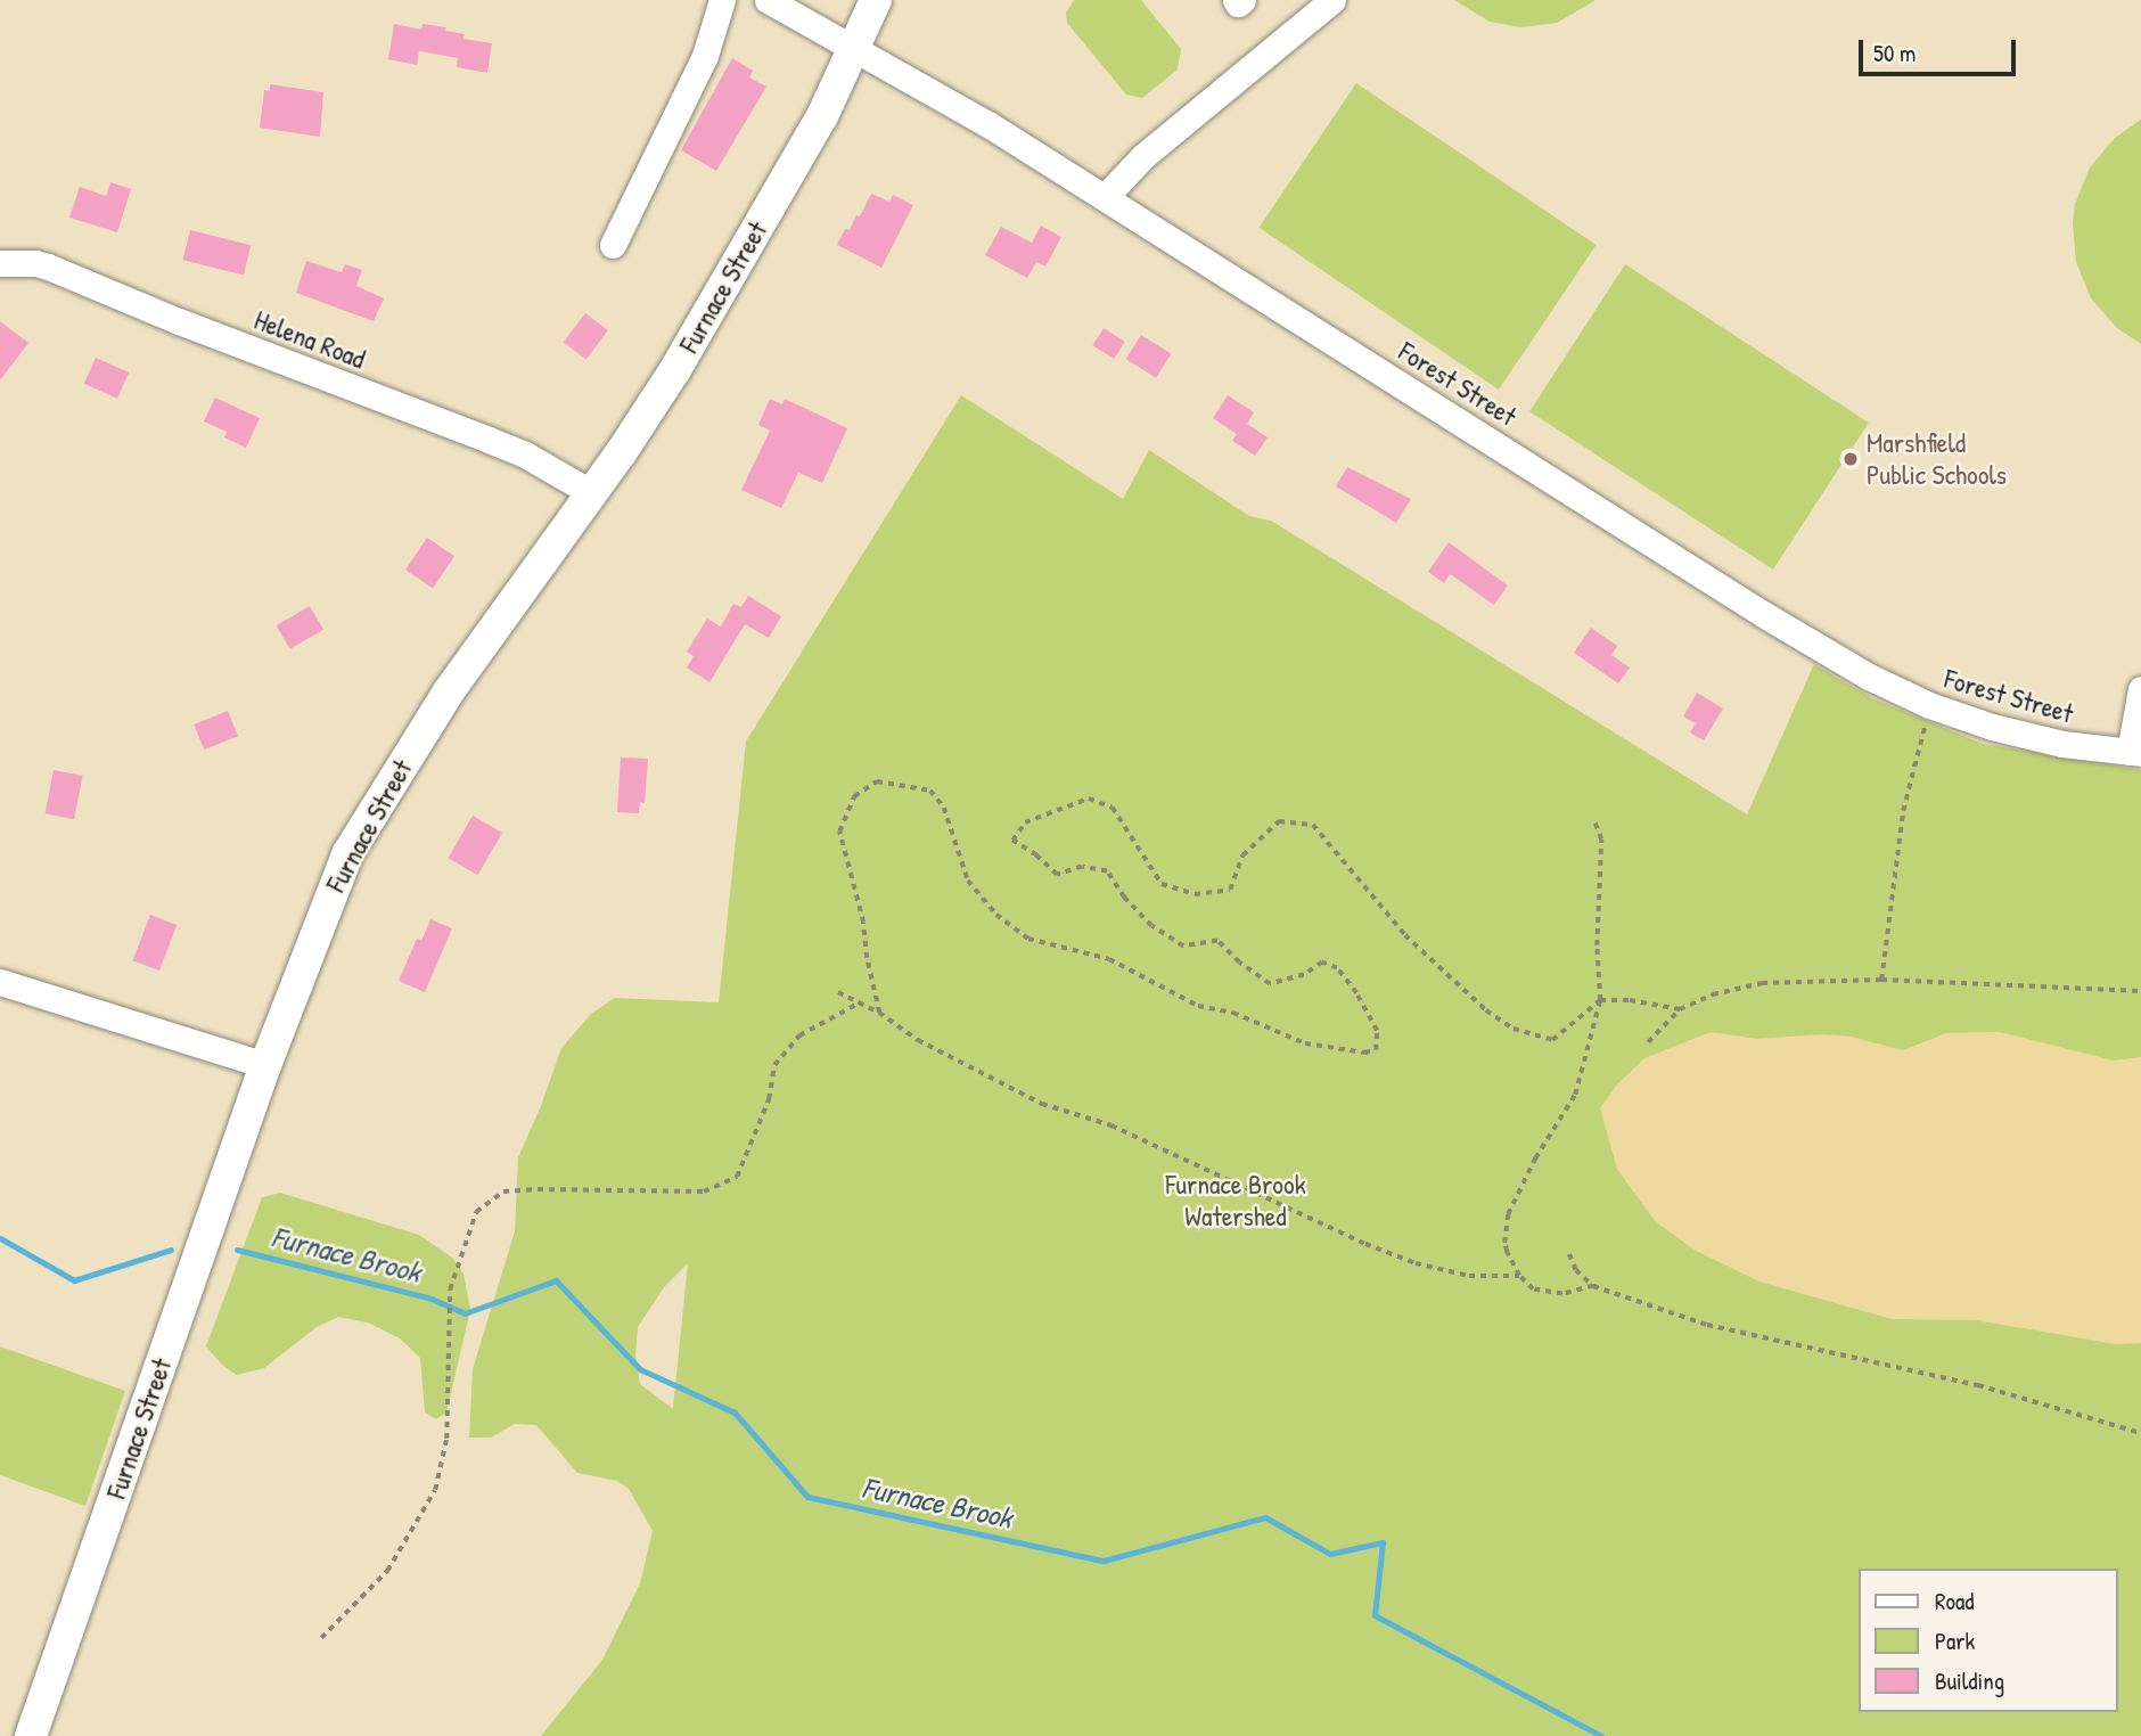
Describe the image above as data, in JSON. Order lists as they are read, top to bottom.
{
  "streets": {
    "main road": ["Furnace Street"],
    "street": ["Helena Road", "Forest Street"]
  },
  "crossings": [
    ["Furnace Street", "Helena Road"],
    ["Furnace Street", "Forest Street"]
  ],
  "water": ["Furnace Brook"],
  "parks": ["Furnace Brook Watershed"],
  "places": ["Marshfield Public Schools"],
  "legend": ["Road", "Park", "Building"],
  "scale_bar": "50 m"
}
